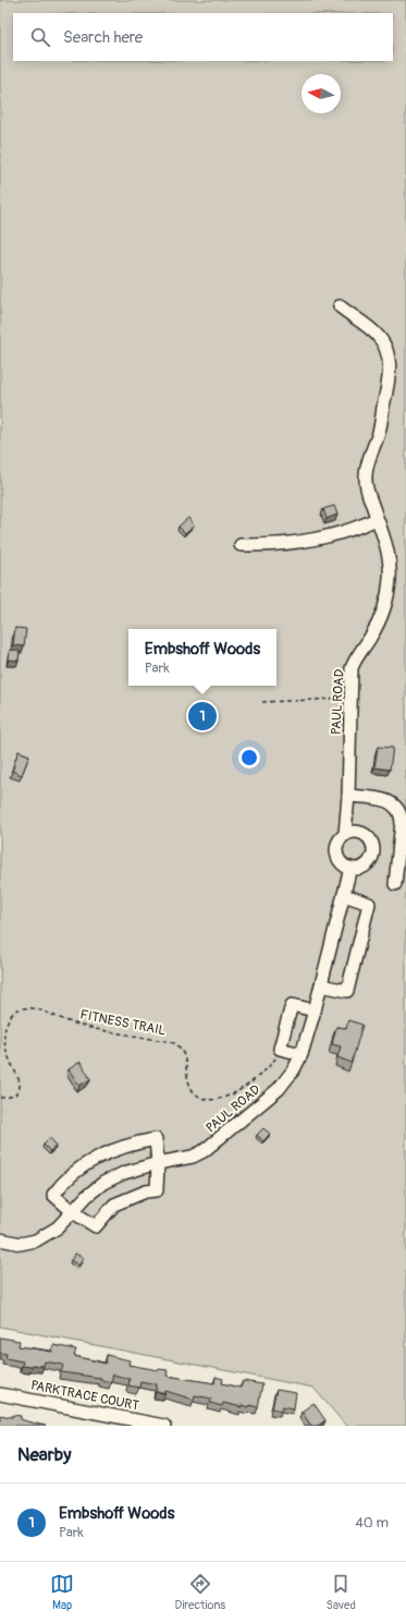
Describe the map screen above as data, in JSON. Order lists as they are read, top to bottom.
{
  "streets": {
    "street": ["PAUL ROAD", "PARKTRACE COURT"],
    "path": ["FITNESS TRAIL"]
  },
  "north": "left",
  "page": {
    "search": "Search here",
    "popup": ["Embshoff Woods", "Park"],
    "pins": "1",
    "heading": "Nearby",
    "list": [
      {
        "mark": "1",
        "name": "Embshoff Woods",
        "note": "Park",
        "value": "40 m"
      }
    ],
    "nav": ["Map", "Directions", "Saved"]
  }
}
